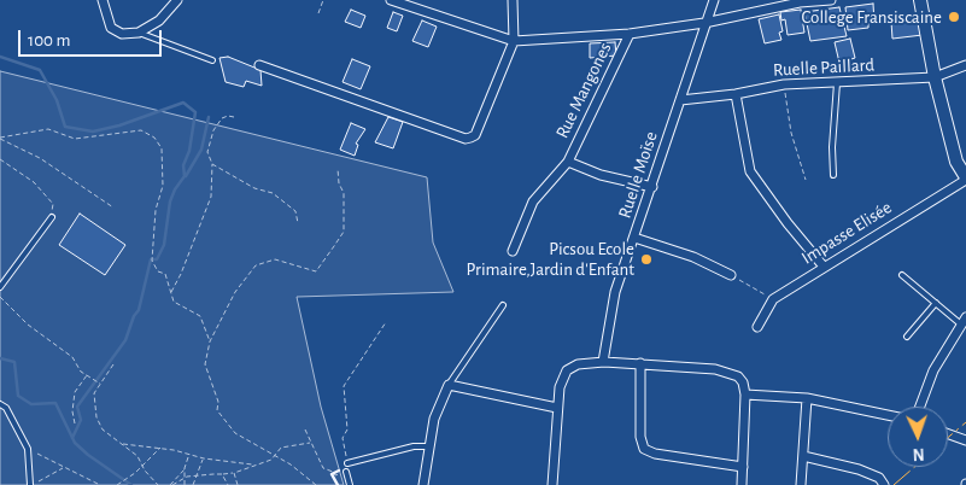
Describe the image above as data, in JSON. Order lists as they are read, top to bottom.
{
  "streets": {
    "street": [
      "Ruelle Paillard",
      "Rue Mangones",
      "Ruelle Moïse",
      "Impasse Elisée"
    ]
  },
  "crossings": [
    ["Ruelle Paillard", "Ruelle Moïse"],
    ["Rue Mangones", "Ruelle Moïse"]
  ],
  "places": ["College Fransiscaine", "Picsou Ecole Primaire,Jardin d'Enfant"],
  "scale_bar": "100 m",
  "north": "bottom"
}
